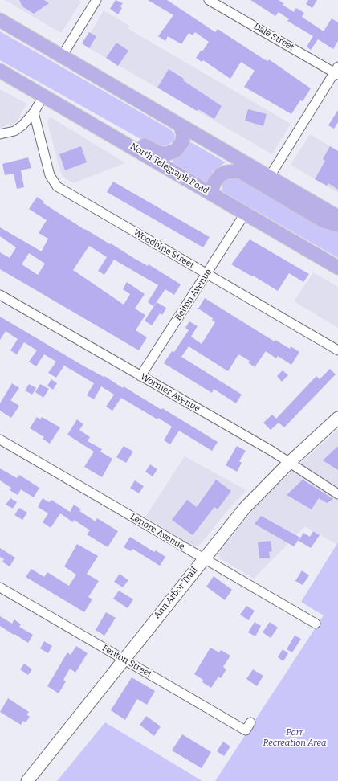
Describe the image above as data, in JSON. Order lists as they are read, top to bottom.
{
  "streets": {
    "main road": ["North Telegraph Road"],
    "street": [
      "Dale Street",
      "Woodbine Street",
      "Belton Avenue",
      "Wormer Avenue",
      "Lenore Avenue",
      "Ann Arbor Trail",
      "Fenton Street"
    ]
  },
  "crossings": [
    ["North Telegraph Road", "Belton Avenue"],
    ["Woodbine Street", "Belton Avenue"],
    ["Belton Avenue", "Wormer Avenue"],
    ["Wormer Avenue", "Ann Arbor Trail"],
    ["Lenore Avenue", "Ann Arbor Trail"],
    ["Ann Arbor Trail", "Fenton Street"]
  ],
  "parks": ["Parr Recreation Area"]
}
